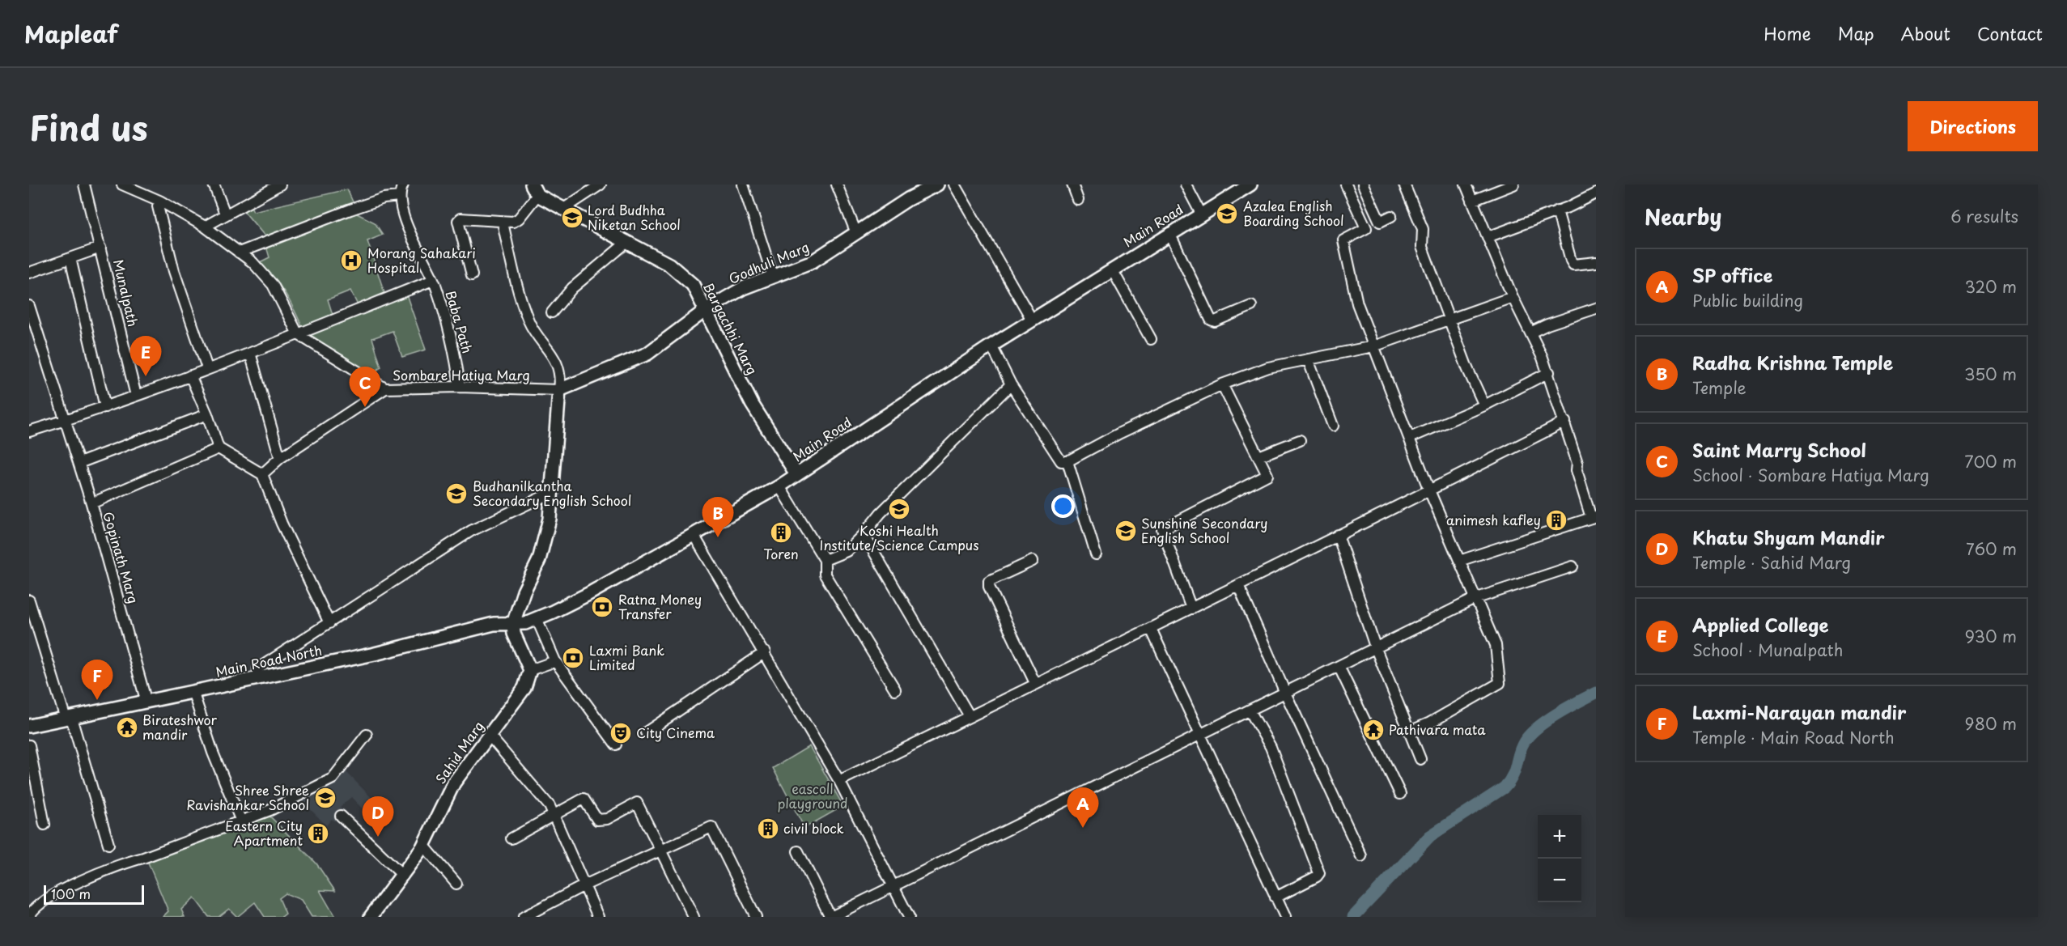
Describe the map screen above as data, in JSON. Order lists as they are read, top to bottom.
{
  "streets": {
    "main road": [
      "Main Road",
      "Godhuli Marg",
      "Bargachhi Marg",
      "Main Road North",
      "Sahid Marg"
    ],
    "street": [
      "Munalpath",
      "Baba Path",
      "Sombare Hatiya Marg",
      "Gopinath Marg"
    ]
  },
  "crossings": [
    ["Main Road", "Bargachhi Marg"],
    ["Main Road", "Main Road North"],
    ["Godhuli Marg", "Bargachhi Marg"],
    ["Godhuli Marg", "Sombare Hatiya Marg"],
    ["Baba Path", "Sombare Hatiya Marg"],
    ["Gopinath Marg", "Main Road North"]
  ],
  "parks": ["eascoll playground"],
  "places": {
    "school or university": [
      "Azalea English Boarding School",
      "Lord Budhha Niketan School",
      "Budhanilkantha Secondary English School",
      "Koshi Health Institute/Science Campus",
      "Sunshine Secondary English School",
      "Shree Shree Ravishankar School"
    ],
    "hospital": ["Morang Sahakari Hospital"],
    "building": [
      "animesh kafley",
      "Toren",
      "civil block",
      "Eastern City Apartment"
    ],
    "bank": ["Ratna Money Transfer", "Laxmi Bank Limited"],
    "temple": ["Birateshwor mandir", "Pathivara mata"],
    "theatre": ["City Cinema"]
  },
  "scale_bar": "100 m",
  "page": {
    "header": "Mapleaf",
    "nav": [
      "Home",
      "Map",
      "About",
      "Contact"
    ],
    "title": "Find us",
    "buttons": "Directions",
    "heading": ["Nearby", "6 results"],
    "list": [
      {
        "mark": "A",
        "name": "SP office",
        "note": "Public building",
        "value": "320 m"
      },
      {
        "mark": "B",
        "name": "Radha Krishna Temple",
        "note": "Temple",
        "value": "350 m"
      },
      {
        "mark": "C",
        "name": "Saint Marry School",
        "note": "School · Sombare Hatiya Marg",
        "value": "700 m"
      },
      {
        "mark": "D",
        "name": "Khatu Shyam Mandir",
        "note": "Temple · Sahid Marg",
        "value": "760 m"
      },
      {
        "mark": "E",
        "name": "Applied College",
        "note": "School · Munalpath",
        "value": "930 m"
      },
      {
        "mark": "F",
        "name": "Laxmi-Narayan mandir",
        "note": "Temple · Main Road North",
        "value": "980 m"
      }
    ],
    "pins": [
      "E",
      "C",
      "B",
      "F",
      "A",
      "D"
    ],
    "map_buttons": ["+", "−"],
    "scale": "100 m"
  }
}
